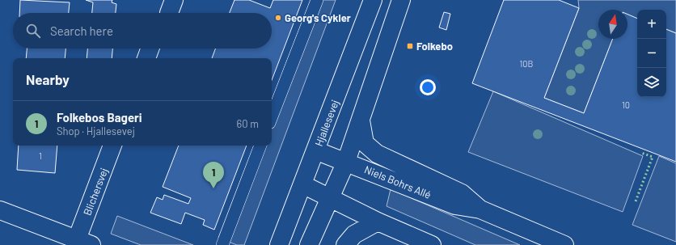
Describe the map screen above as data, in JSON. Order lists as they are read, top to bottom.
{
  "streets": {
    "street": ["Hjallesevej", "Niels Bohrs Allé", "Blichersvej"]
  },
  "crossings": [
    ["Hjallesevej", "Niels Bohrs Allé"]
  ],
  "places": {
    "other": ["Georg's Cykler"],
    "transit": ["Folkebo"]
  },
  "house_numbers": ["10B", "10", "1"],
  "north": "top",
  "page": {
    "map_buttons": ["+", "−"],
    "search": "Search here",
    "heading": "Nearby",
    "list": [
      {
        "mark": "1",
        "name": "Folkebos Bageri",
        "note": "Shop · Hjallesevej",
        "value": "60 m"
      }
    ],
    "pins": "1"
  }
}
